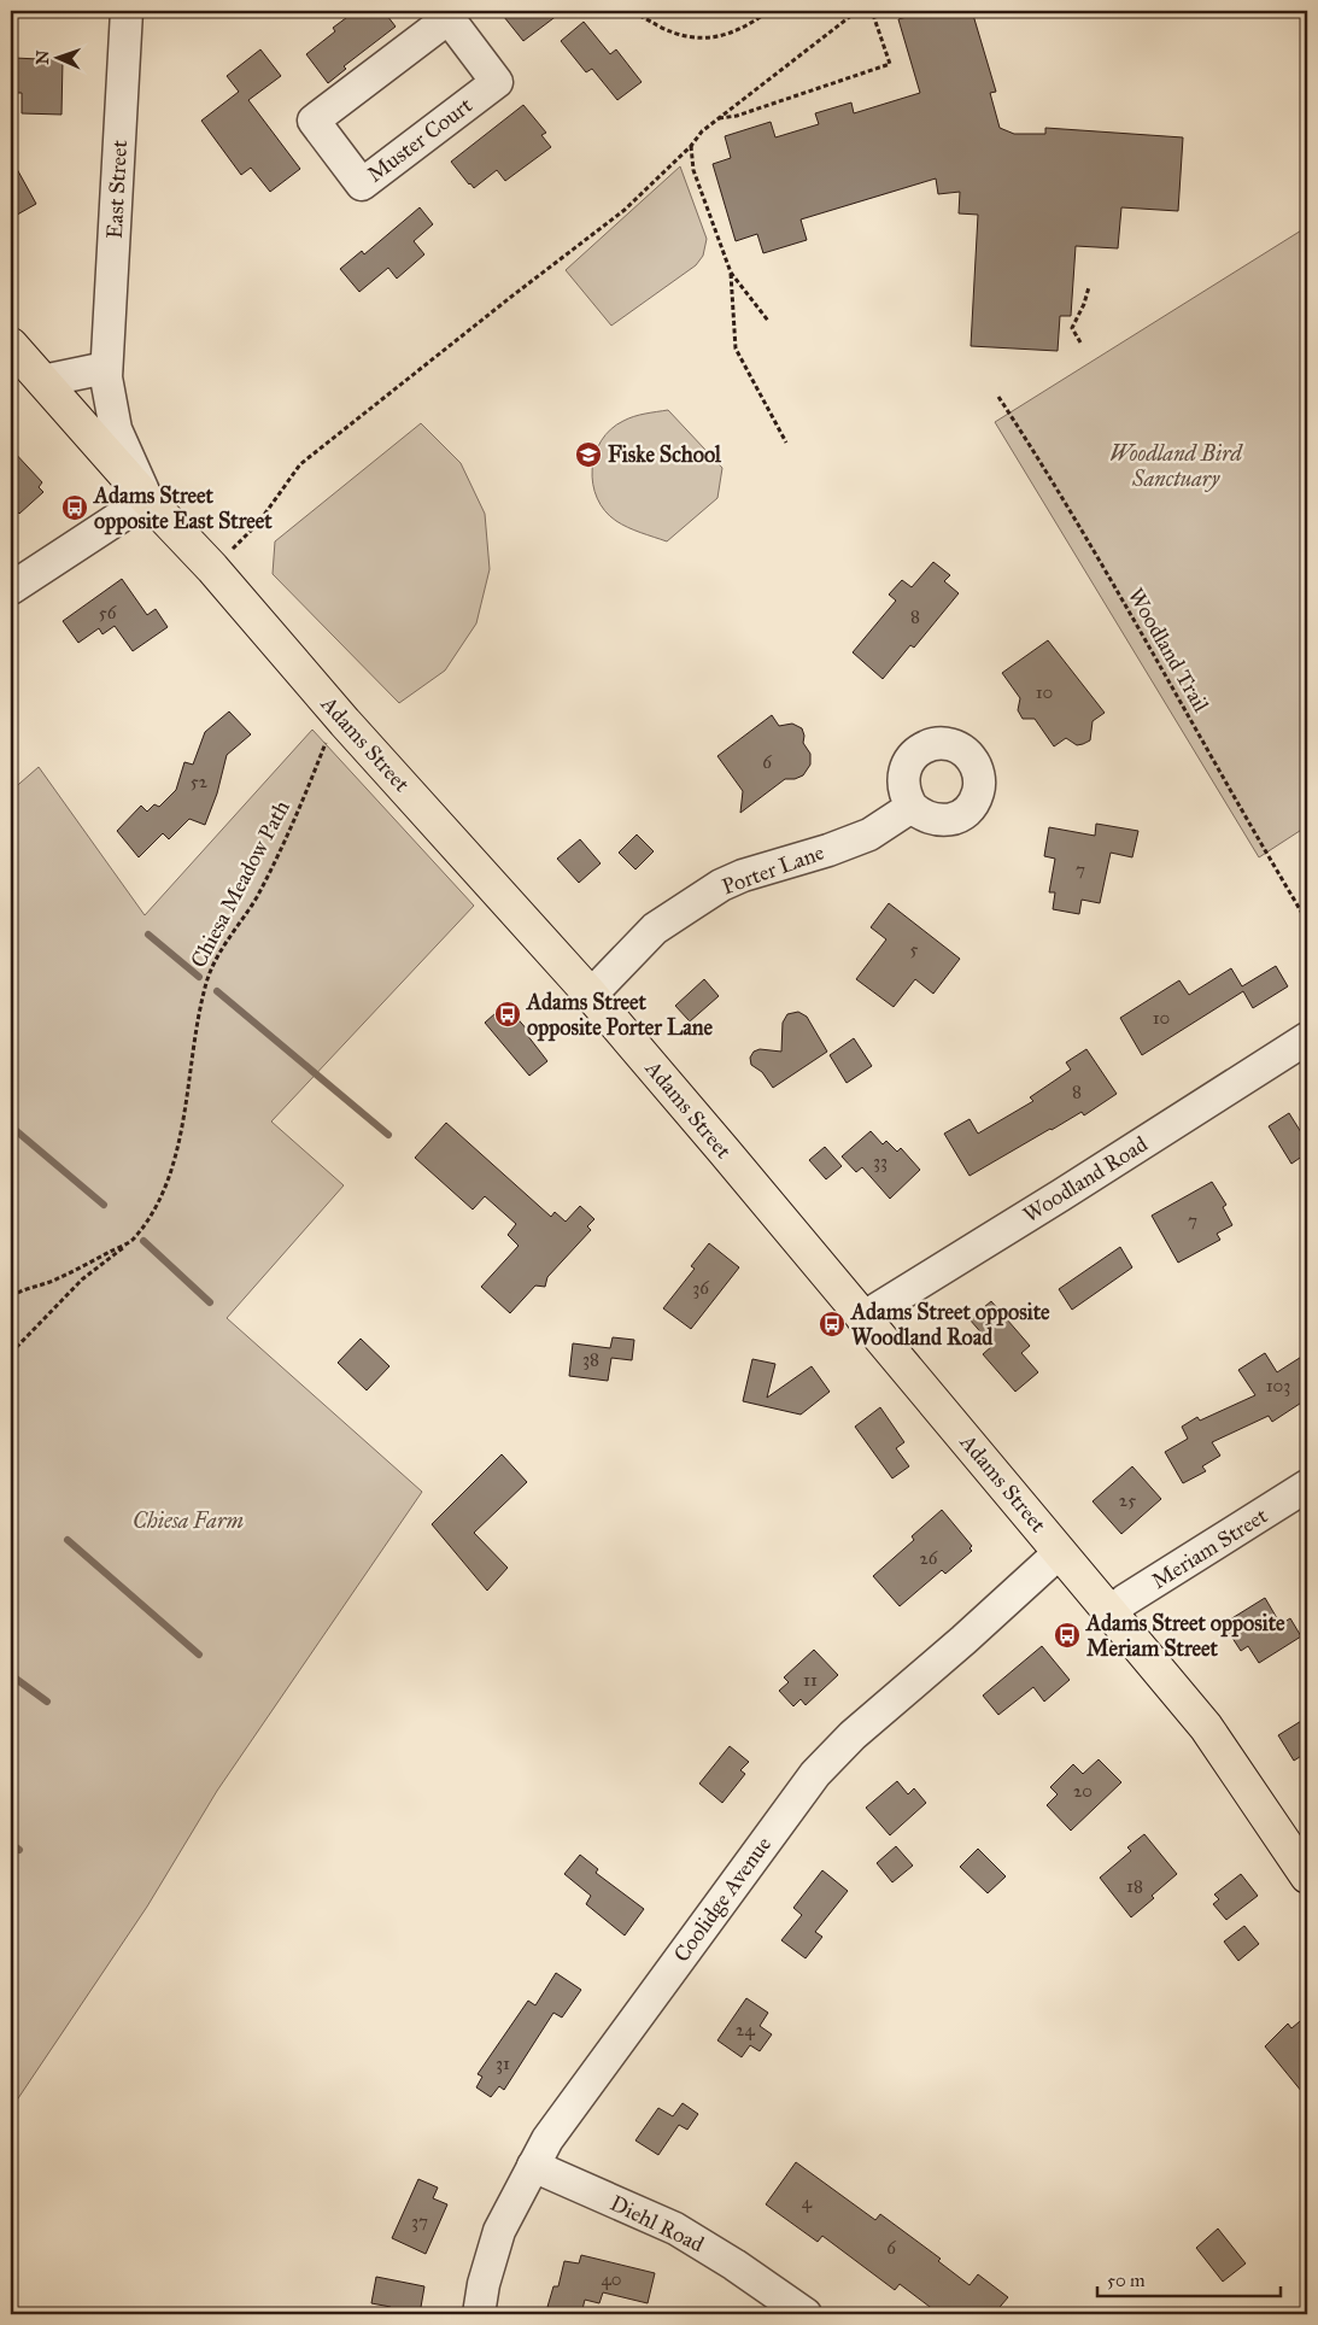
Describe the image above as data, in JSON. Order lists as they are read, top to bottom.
{
  "streets": {
    "main road": ["Adams Street"],
    "street": [
      "Muster Court",
      "East Street",
      "Porter Lane",
      "Woodland Road",
      "Meriam Street",
      "Coolidge Avenue",
      "Diehl Road"
    ],
    "path": ["Woodland Trail", "Chiesa Meadow Path"]
  },
  "crossings": [
    ["East Street", "Adams Street"],
    ["Adams Street", "Porter Lane"],
    ["Adams Street", "Chiesa Meadow Path"],
    ["Adams Street", "Woodland Road"],
    ["Adams Street", "Meriam Street"],
    ["Adams Street", "Coolidge Avenue"],
    ["Coolidge Avenue", "Diehl Road"]
  ],
  "parks": ["Woodland Bird Sanctuary", "Chiesa Farm"],
  "places": {
    "school or university": ["Fiske School"],
    "bus stop": [
      "Adams Street opposite East Street",
      "Adams Street opposite Porter Lane",
      "Adams Street opposite Woodland Road",
      "Adams Street opposite Meriam Street"
    ]
  },
  "house_numbers": [
    "56",
    "8",
    "10",
    "6",
    "52",
    "7",
    "5",
    "10",
    "8",
    "33",
    "7",
    "36",
    "38",
    "103",
    "25",
    "26",
    "11",
    "20",
    "18",
    "24",
    "31",
    "4",
    "37",
    "6",
    "40"
  ],
  "scale_bar": "50 m",
  "north": "left"
}
